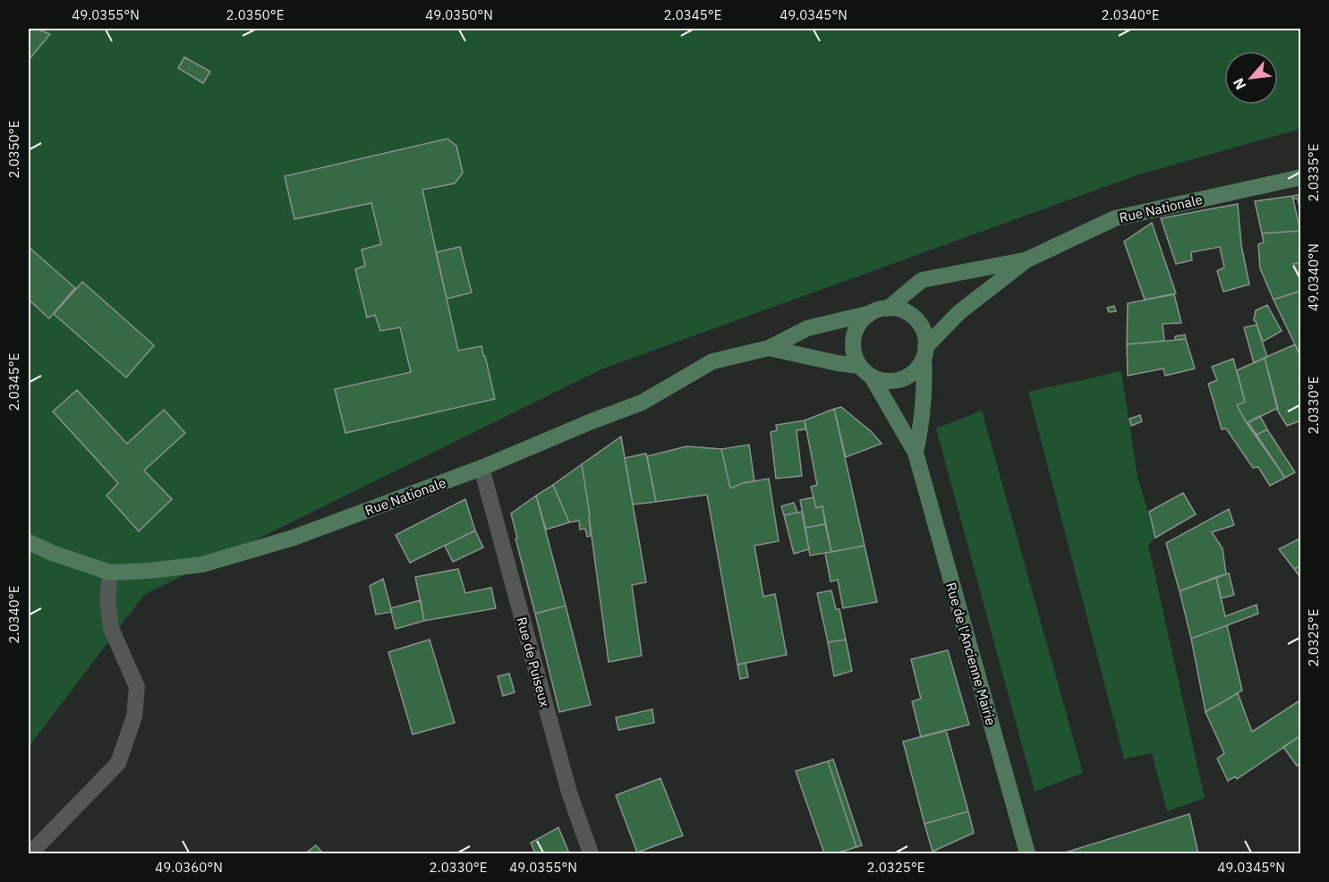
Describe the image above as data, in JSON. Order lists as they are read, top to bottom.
{
  "streets": {
    "street": ["Rue Nationale", "Rue de l'Ancienne Mairie", "Rue de Puiseux"]
  },
  "crossings": [
    ["Rue Nationale", "Rue de l'Ancienne Mairie"],
    ["Rue Nationale", "Rue de Puiseux"]
  ],
  "north": "bottom left",
  "coordinates": [
    "49.0355°N",
    "2.0350°E",
    "49.0350°N",
    "2.0345°E",
    "49.0345°N",
    "2.0340°E",
    "2.0335°E",
    "49.0340°N",
    "2.0330°E",
    "2.0325°E",
    "49.0360°N"
  ]
}
